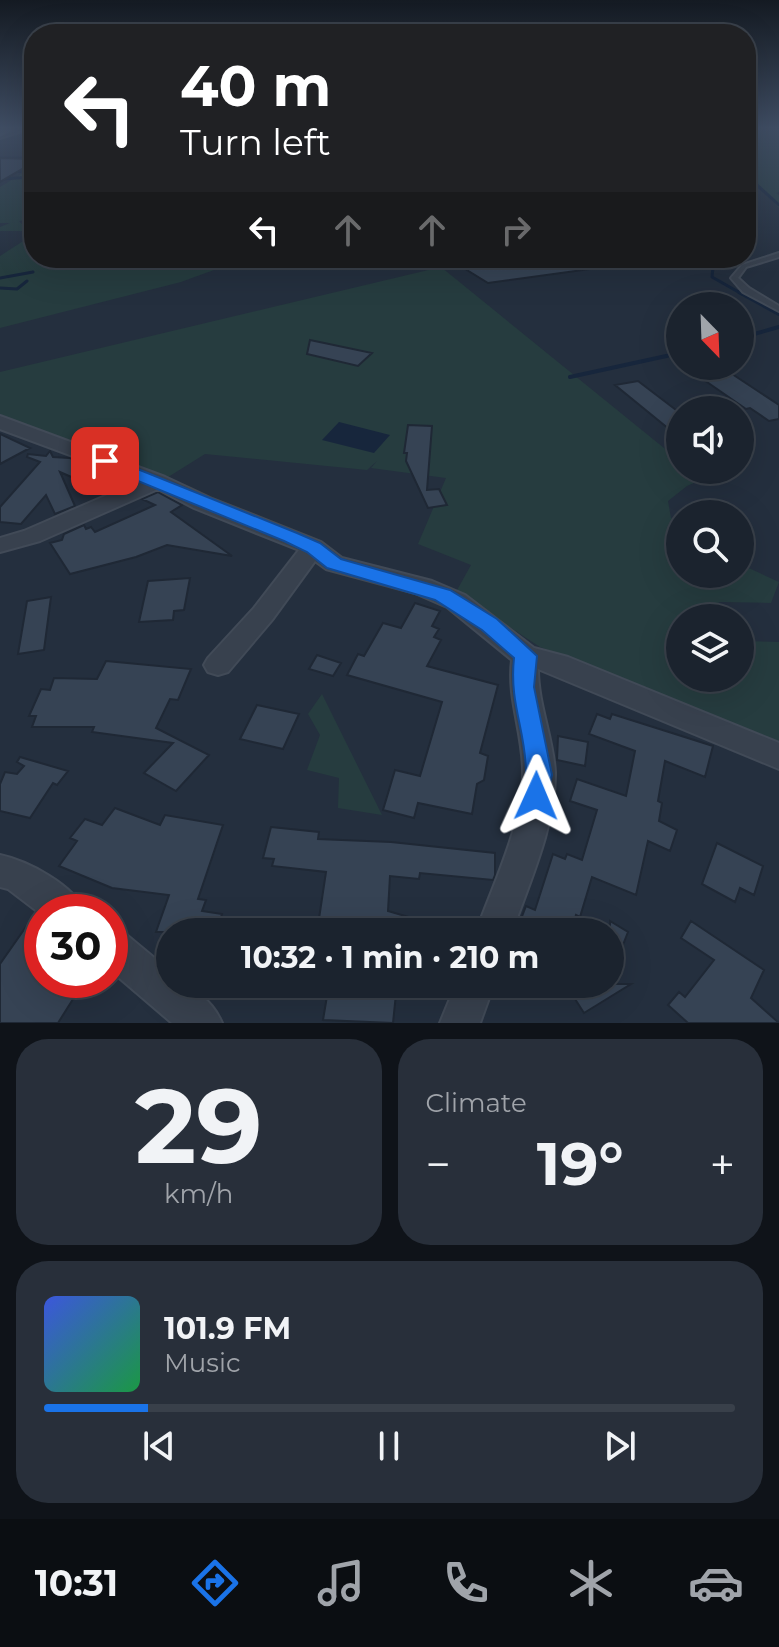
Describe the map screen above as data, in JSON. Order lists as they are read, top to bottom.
{
  "north": "bottom right",
  "page": {
    "turn": ["40 m", "Turn left"],
    "limit": "30",
    "trip": "10:32 · 1 min · 210 m",
    "tile": [
      ["29", "km/h"],
      "Climate"
    ],
    "heat": ["−", "19°", "+"],
    "song": ["101.9 FM", "Music"],
    "tabs": "10:31"
  }
}
